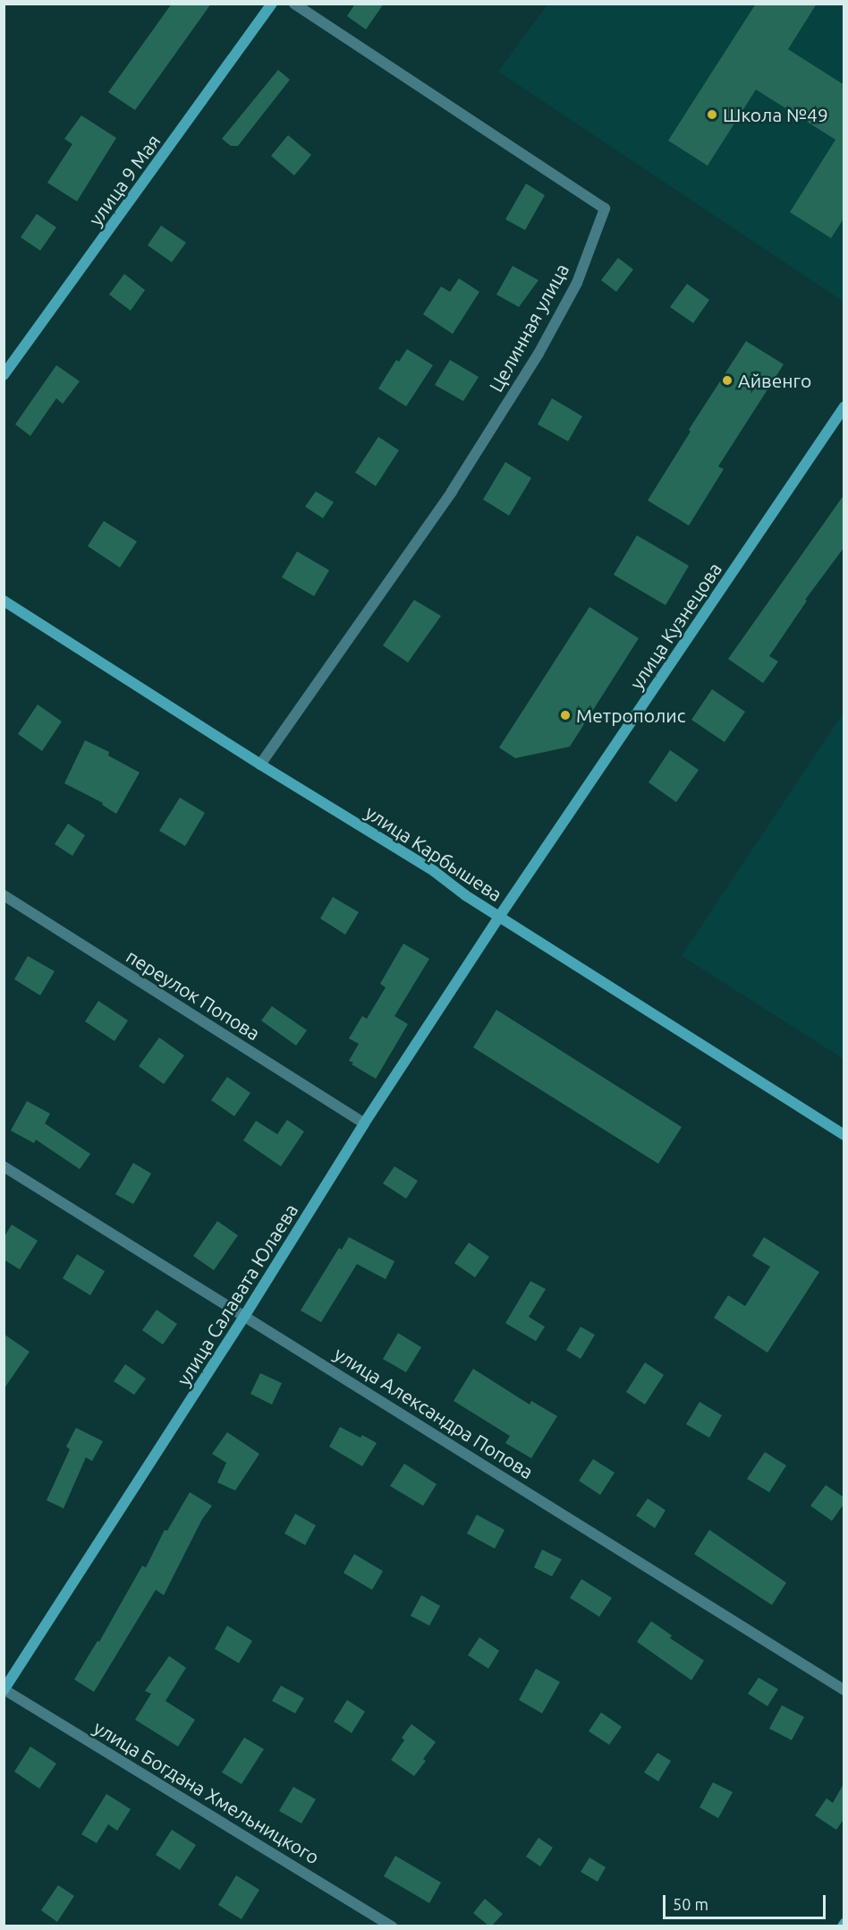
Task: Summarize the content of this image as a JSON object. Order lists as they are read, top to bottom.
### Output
{
  "streets": {
    "street": [
      "улица 9 Мая",
      "Целинная улица",
      "улица Кузнецова",
      "улица Карбышева",
      "переулок Попова",
      "улица Салавата Юлаева",
      "улица Александра Попова",
      "улица Богдана Хмельницкого"
    ]
  },
  "crossings": [
    ["Целинная улица", "улица Карбышева"],
    ["улица Кузнецова", "улица Карбышева"],
    ["улица Кузнецова", "улица Салавата Юлаева"],
    ["улица Карбышева", "улица Салавата Юлаева"],
    ["переулок Попова", "улица Салавата Юлаева"],
    ["улица Салавата Юлаева", "улица Александра Попова"],
    ["улица Салавата Юлаева", "улица Богдана Хмельницкого"]
  ],
  "places": ["Школа №49", "Айвенго", "Метрополис"],
  "scale_bar": "50 m"
}
